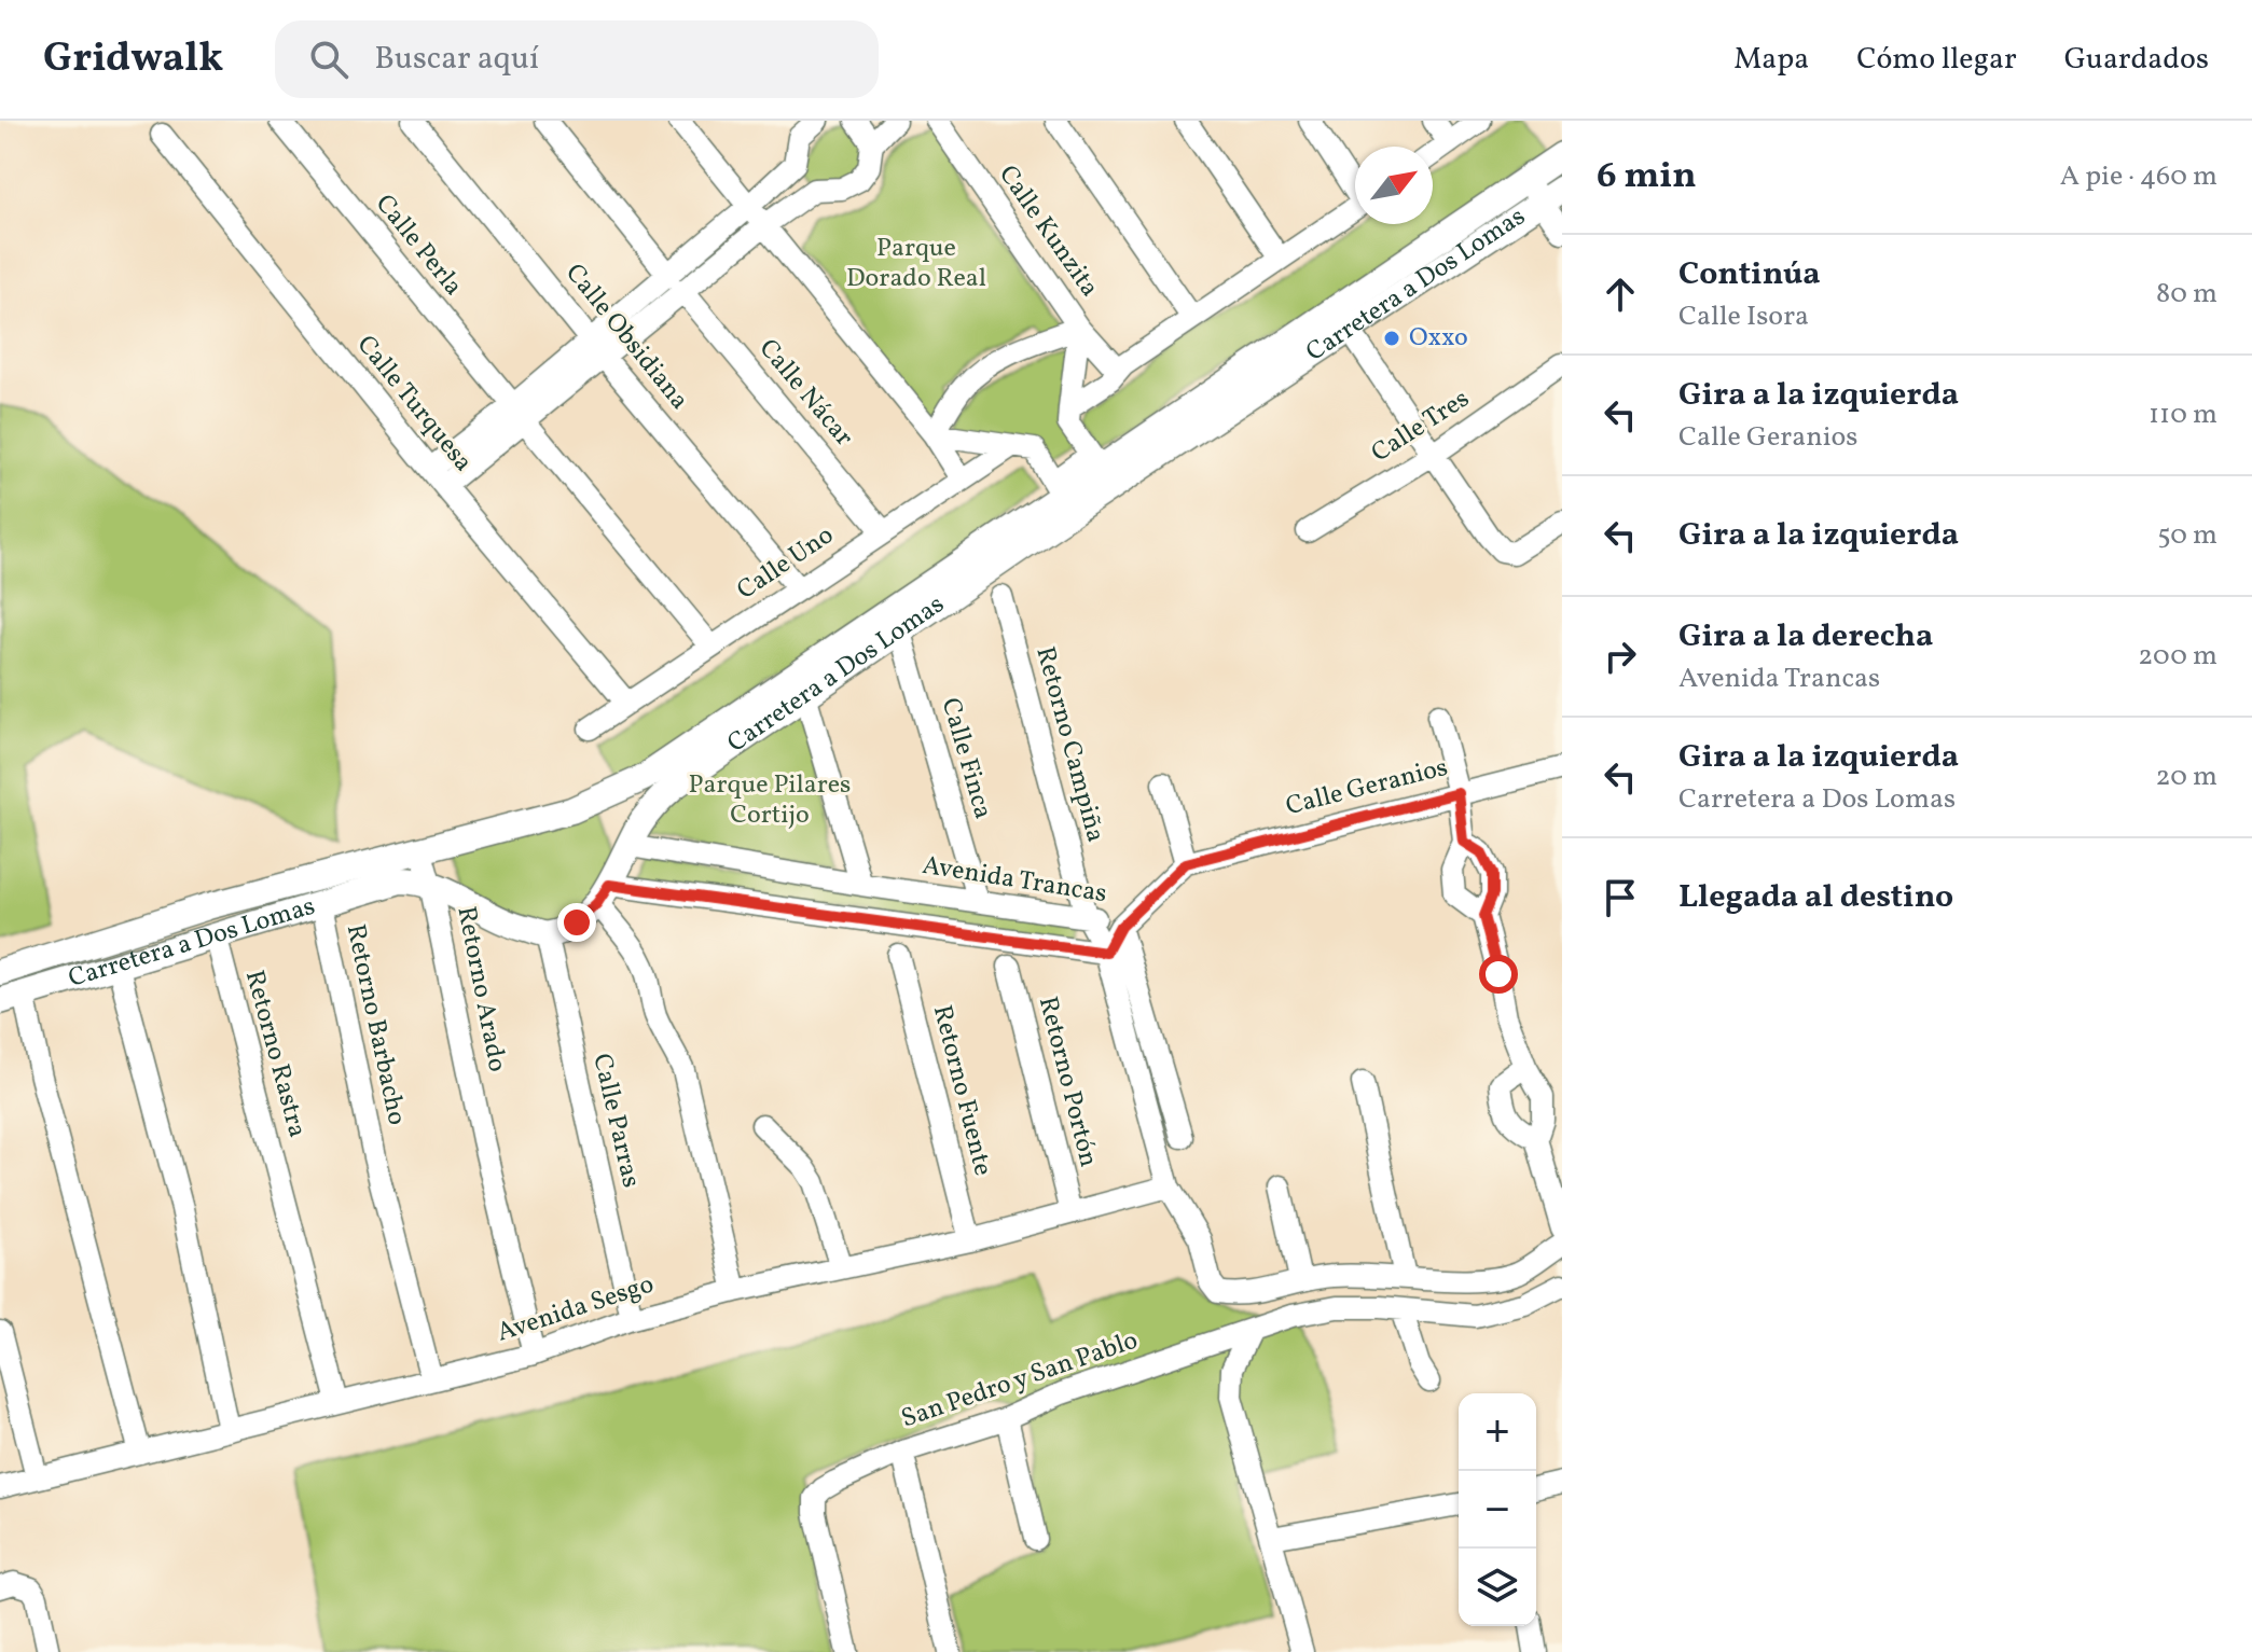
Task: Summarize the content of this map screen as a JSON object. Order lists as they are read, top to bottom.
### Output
{
  "streets": {
    "main road": ["Carretera a Dos Lomas"],
    "street": [
      "Calle Kunzita",
      "Calle Perla",
      "Calle Obsidiana",
      "Calle Nácar",
      "Calle Turquesa",
      "Calle Tres",
      "Calle Uno",
      "Retorno Campiña",
      "Calle Finca",
      "Calle Geranios",
      "Avenida Trancas",
      "Retorno Arado",
      "Retorno Barbacho",
      "Retorno Rastra",
      "Retorno Portón",
      "Retorno Fuente",
      "Calle Parras",
      "Avenida Sesgo",
      "San Pedro y San Pablo"
    ]
  },
  "crossings": [
    ["Calle Perla", "Calle Uno"],
    ["Carretera a Dos Lomas", "Calle Finca"],
    ["Carretera a Dos Lomas", "Avenida Trancas"],
    ["Carretera a Dos Lomas", "Retorno Arado"],
    ["Carretera a Dos Lomas", "Retorno Barbacho"],
    ["Carretera a Dos Lomas", "Retorno Rastra"],
    ["Carretera a Dos Lomas", "Calle Parras"],
    ["Calle Obsidiana", "Calle Uno"],
    ["Calle Nácar", "Calle Uno"],
    ["Calle Turquesa", "Calle Uno"],
    ["Retorno Campiña", "Avenida Trancas"],
    ["Retorno Campiña", "Avenida Sesgo"],
    ["Calle Finca", "Avenida Trancas"],
    ["Retorno Arado", "Avenida Sesgo"],
    ["Retorno Barbacho", "Avenida Sesgo"],
    ["Retorno Rastra", "Avenida Sesgo"],
    ["Retorno Portón", "Avenida Sesgo"],
    ["Retorno Fuente", "Avenida Sesgo"],
    ["Calle Parras", "Avenida Sesgo"]
  ],
  "parks": ["Parque Dorado Real", "Parque Pilares Cortijo"],
  "places": ["Oxxo"],
  "north": "top right",
  "page": {
    "header": "Gridwalk",
    "search": "Buscar aquí",
    "nav": ["Mapa", "Cómo llegar", "Guardados"],
    "heading": ["6 min", "A pie · 460 m"],
    "list": [
      ["Continúa", "Calle Isora", "80 m"],
      ["Gira a la izquierda", "Calle Geranios", "110 m"],
      ["Gira a la izquierda", "50 m"],
      ["Gira a la derecha", "Avenida Trancas", "200 m"],
      ["Gira a la izquierda", "Carretera a Dos Lomas", "20 m"],
      "Llegada al destino"
    ],
    "map_buttons": ["+", "−"]
  }
}
